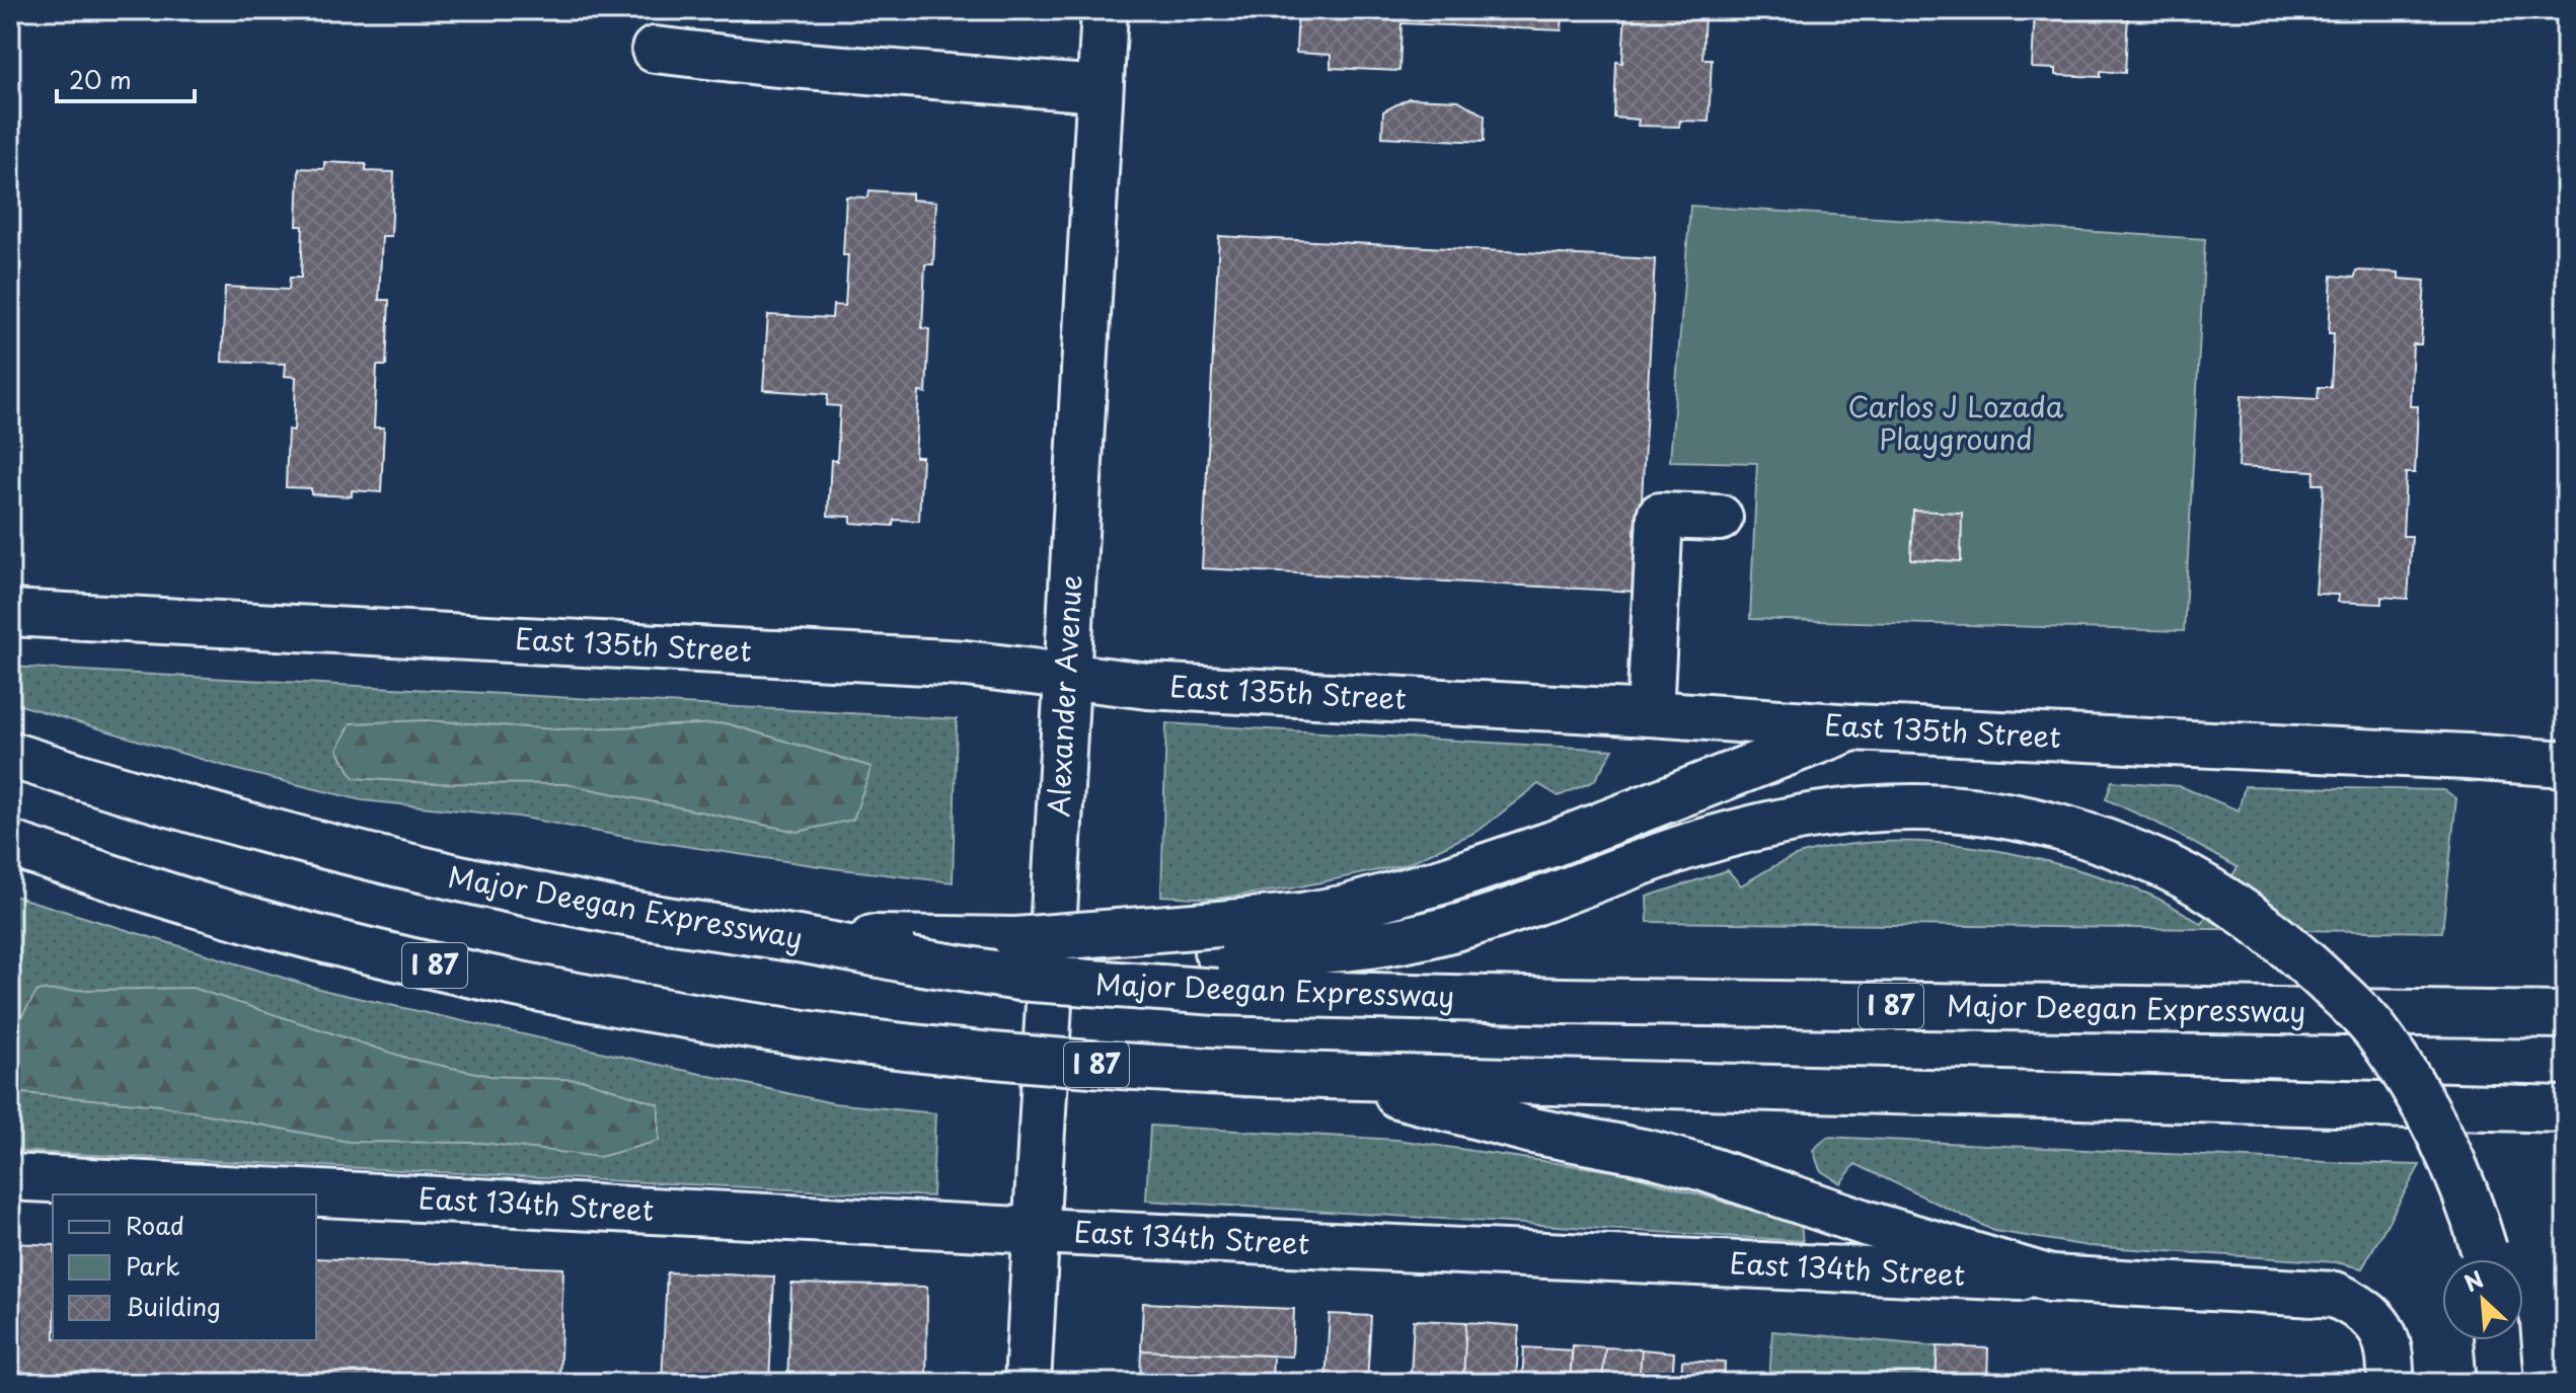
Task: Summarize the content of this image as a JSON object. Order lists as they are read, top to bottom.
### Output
{
  "streets": {
    "main road": [
      "East 135th Street",
      "Alexander Avenue",
      "Major Deegan Expressway",
      "I 87",
      "East 134th Street"
    ]
  },
  "crossings": [
    ["East 135th Street", "Alexander Avenue"],
    ["Alexander Avenue", "East 134th Street"]
  ],
  "parks": ["Carlos J Lozada Playground"],
  "legend": ["Road", "Park", "Building"],
  "scale_bar": "20 m",
  "north": "top left"
}
